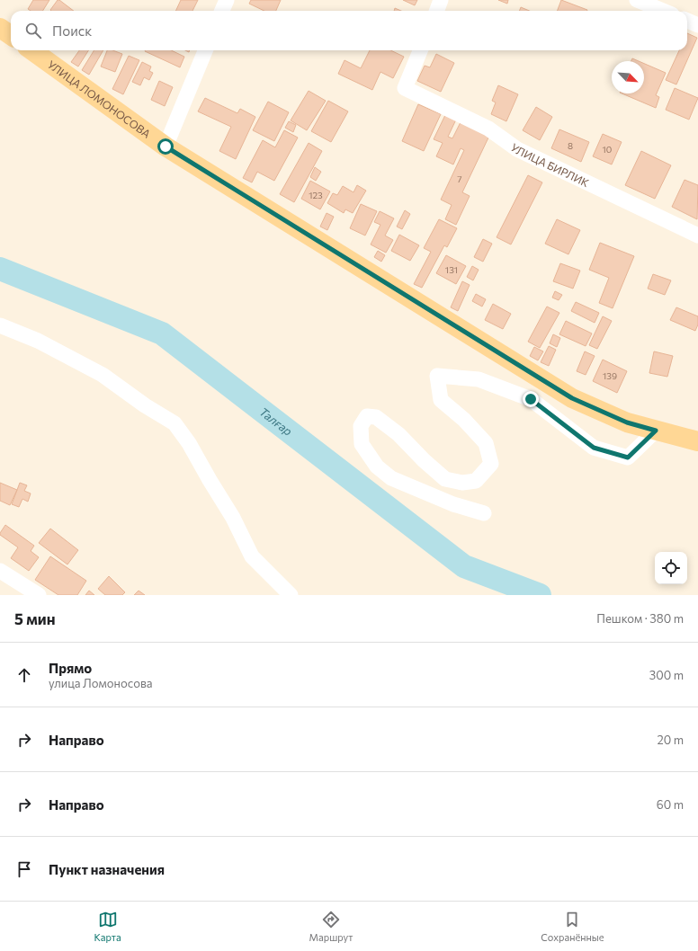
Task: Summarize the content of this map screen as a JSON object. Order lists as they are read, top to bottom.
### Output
{
  "streets": {
    "main road": ["УЛИЦА ЛОМОНОСОВА"],
    "street": ["УЛИЦА БИРЛИК"]
  },
  "water": ["Талғар"],
  "house_numbers": [
    "8",
    "10",
    "7",
    "123",
    "131",
    "139"
  ],
  "north": "bottom right",
  "page": {
    "search": "Поиск",
    "heading": ["5 мин", "Пешком · 380 m"],
    "list": [
      ["Прямо", "улица Ломоносова", "300 m"],
      ["Направо", "20 m"],
      ["Направо", "60 m"],
      "Пункт назначения"
    ],
    "nav": ["Карта", "Маршрут", "Сохранённые"]
  }
}
